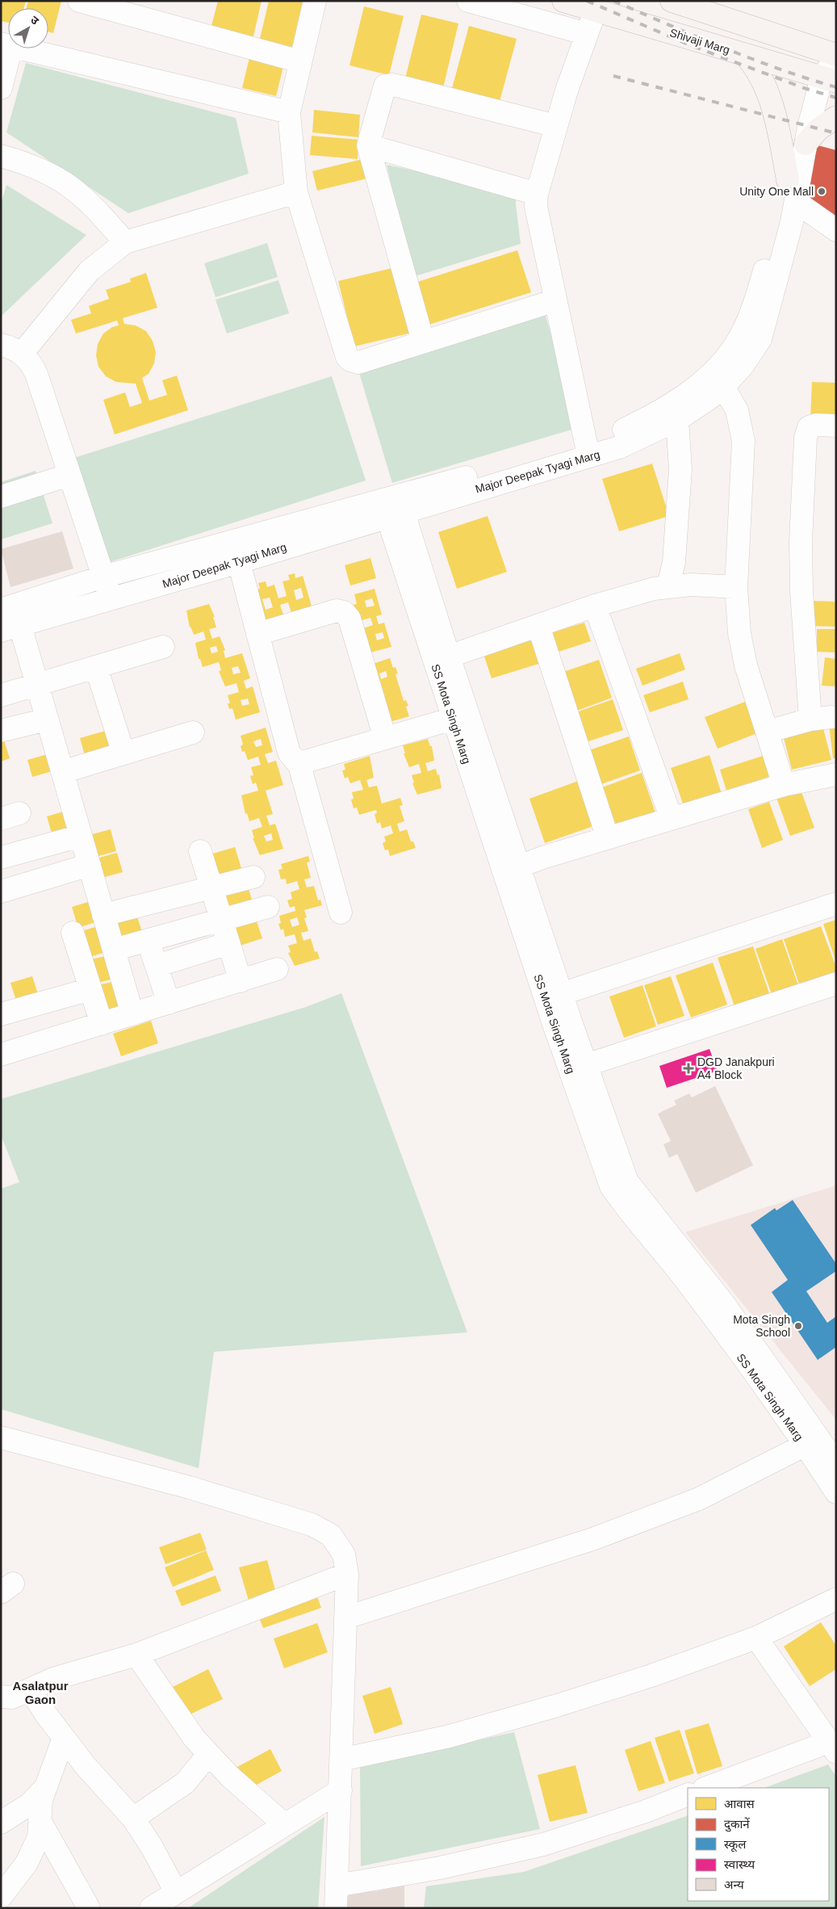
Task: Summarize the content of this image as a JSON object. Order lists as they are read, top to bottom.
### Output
{
  "streets": {
    "main road": ["Shivaji Marg"],
    "street": ["Major Deepak Tyagi Marg", "SS Mota Singh Marg"]
  },
  "crossings": [
    ["Shivaji Marg", "Major Deepak Tyagi Marg"],
    ["Major Deepak Tyagi Marg", "SS Mota Singh Marg"]
  ],
  "districts": ["Asalatpur Gaon"],
  "places": {
    "other": ["Unity One Mall", "Mota Singh School"],
    "health": ["DGD Janakpuri A4 Block"]
  },
  "legend": [
    "आवास",
    "दुकानें",
    "स्कूल",
    "स्वास्थ्य",
    "अन्य"
  ],
  "north": "top right"
}
